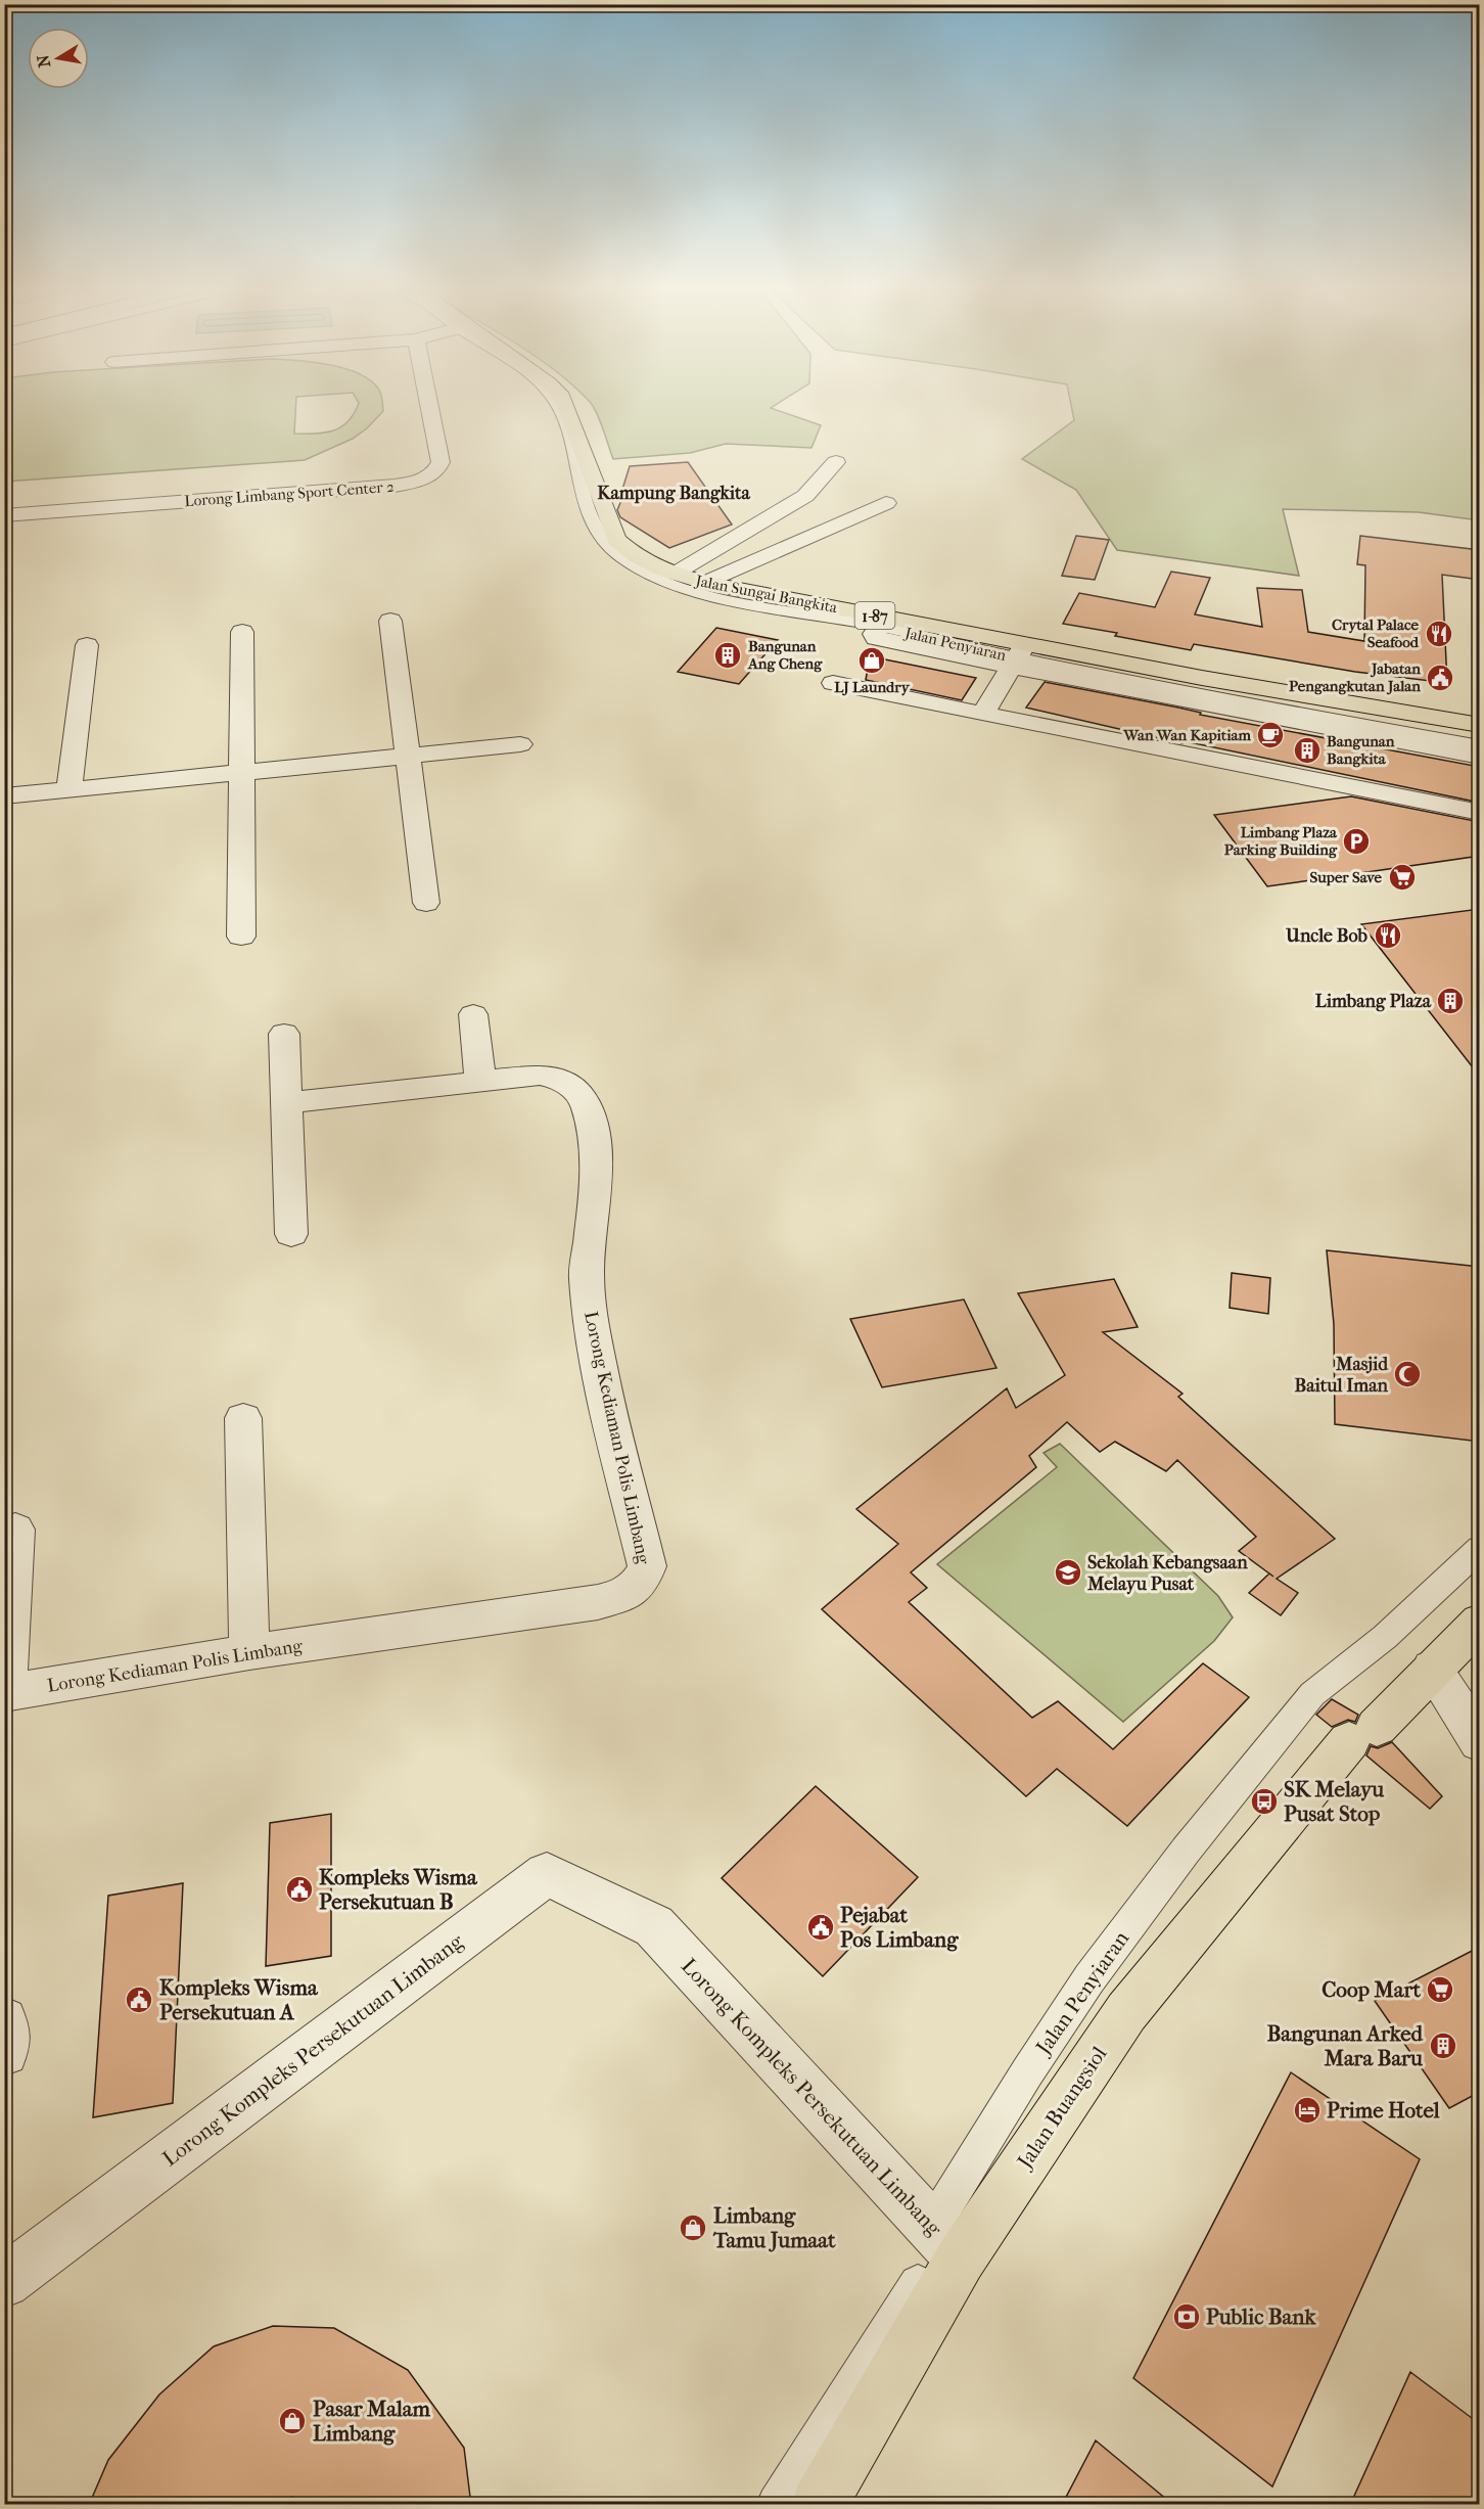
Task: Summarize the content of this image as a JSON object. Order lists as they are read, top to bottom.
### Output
{
  "streets": {
    "main road": ["Jalan Sungai Bangkita", "1-87", "Jalan Buangsiol"],
    "street": [
      "Lorong Limbang Sport Center 2",
      "Jalan Penyiaran",
      "Lorong Kediaman Polis Limbang",
      "Lorong Kompleks Persekutuan Limbang"
    ]
  },
  "crossings": [
    ["Jalan Sungai Bangkita", "Jalan Penyiaran"],
    ["Jalan Penyiaran", "Lorong Kompleks Persekutuan Limbang"],
    ["Jalan Penyiaran", "Jalan Buangsiol"],
    ["Lorong Kompleks Persekutuan Limbang", "Jalan Buangsiol"]
  ],
  "districts": ["Kampung Bangkita"],
  "places": {
    "restaurant": ["Crytal Palace Seafood", "Uncle Bob"],
    "building": [
      "Bangunan Ang Cheng",
      "Bangunan Bangkita",
      "Limbang Plaza",
      "Bangunan Arked Mara Baru"
    ],
    "shop": ["LJ Laundry", "Limbang Tamu Jumaat", "Pasar Malam Limbang"],
    "public building": [
      "Jabatan Pengangkutan Jalan",
      "Kompleks Wisma Persekutuan B",
      "Pejabat Pos Limbang",
      "Kompleks Wisma Persekutuan A"
    ],
    "cafe": ["Wan Wan Kapitiam"],
    "parking": ["Limbang Plaza Parking Building"],
    "supermarket": ["Super Save", "Coop Mart"],
    "mosque": ["Masjid Baitul Iman"],
    "school or university": ["Sekolah Kebangsaan Melayu Pusat"],
    "bus stop": ["SK Melayu Pusat Stop"],
    "hotel": ["Prime Hotel"],
    "bank": ["Public Bank"]
  },
  "north": "left"
}
